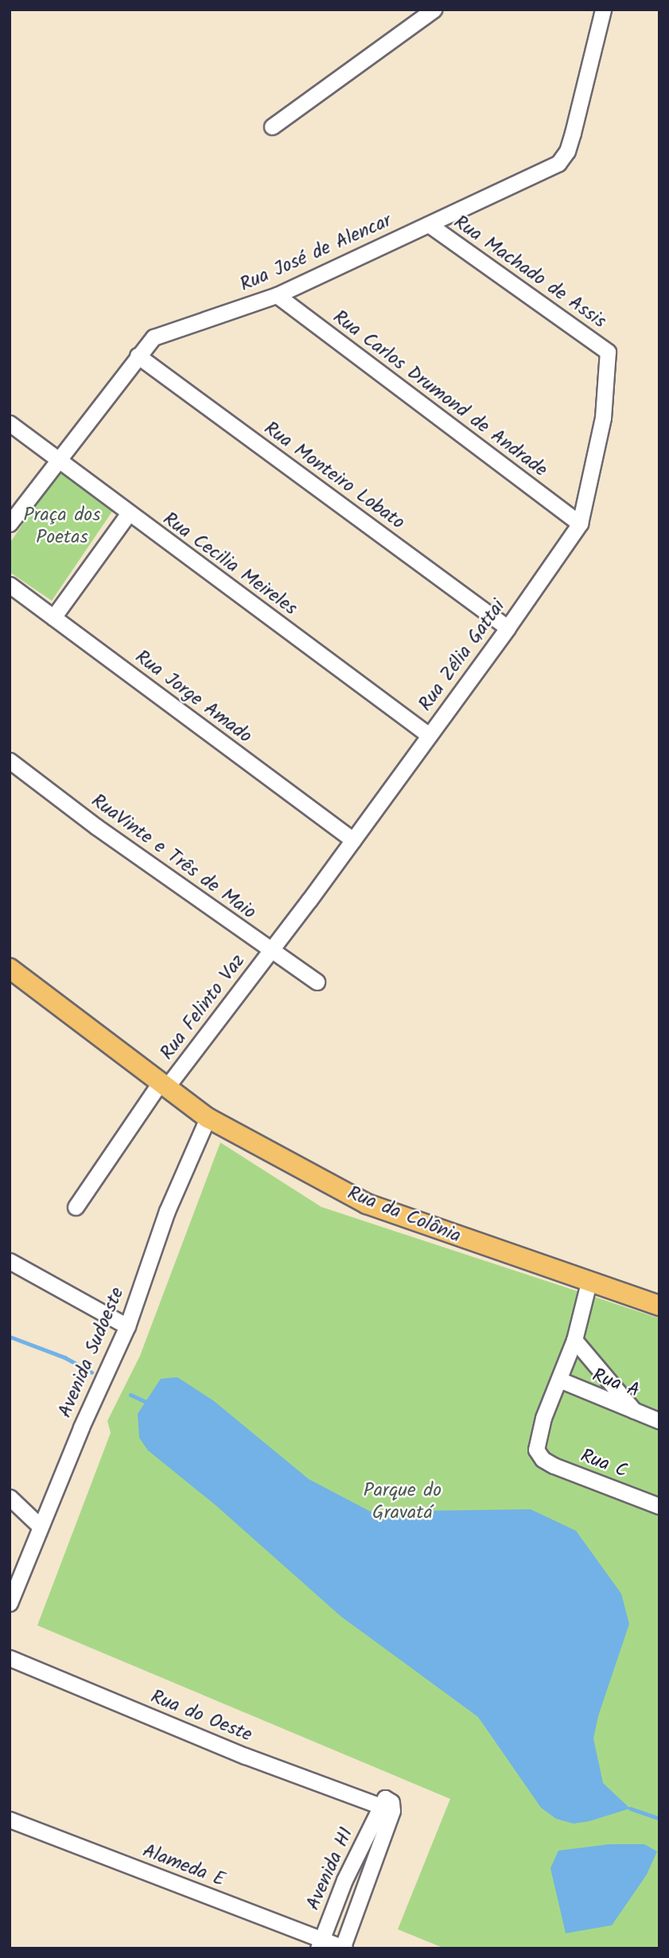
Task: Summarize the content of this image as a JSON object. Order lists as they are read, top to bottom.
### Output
{
  "streets": {
    "main road": ["Rua da Colônia"],
    "street": [
      "Rua José de Alencar",
      "Rua Machado de Assis",
      "Rua Carlos Drumond de Andrade",
      "Rua Monteiro Lobato",
      "Rua Cecilia Meireles",
      "Rua Zélia Gattai",
      "Rua Jorge Amado",
      "RuaVinte e Três de Maio",
      "Rua Felinto Vaz",
      "Avenida Sudoeste",
      "Rua A",
      "Rua C",
      "Rua do Oeste",
      "Alameda E",
      "Avenida H1"
    ]
  },
  "crossings": [
    ["Rua José de Alencar", "Rua Machado de Assis"],
    ["Rua José de Alencar", "Rua Carlos Drumond de Andrade"],
    ["Rua José de Alencar", "Rua Monteiro Lobato"],
    ["Rua José de Alencar", "Rua Cecilia Meireles"],
    ["Rua Machado de Assis", "Rua Zélia Gattai"],
    ["Rua Carlos Drumond de Andrade", "Rua Zélia Gattai"],
    ["Rua Monteiro Lobato", "Rua Zélia Gattai"],
    ["Rua Cecilia Meireles", "Rua Zélia Gattai"],
    ["Rua Zélia Gattai", "Rua Jorge Amado"],
    ["Rua Zélia Gattai", "RuaVinte e Três de Maio"],
    ["Rua Zélia Gattai", "Rua Felinto Vaz"],
    ["RuaVinte e Três de Maio", "Rua Felinto Vaz"],
    ["Rua Felinto Vaz", "Rua da Colônia"],
    ["Rua da Colônia", "Avenida Sudoeste"],
    ["Rua A", "Rua C"],
    ["Rua do Oeste", "Avenida H1"],
    ["Alameda E", "Avenida H1"]
  ],
  "parks": ["Praça dos Poetas", "Parque do Gravatá"]
}
